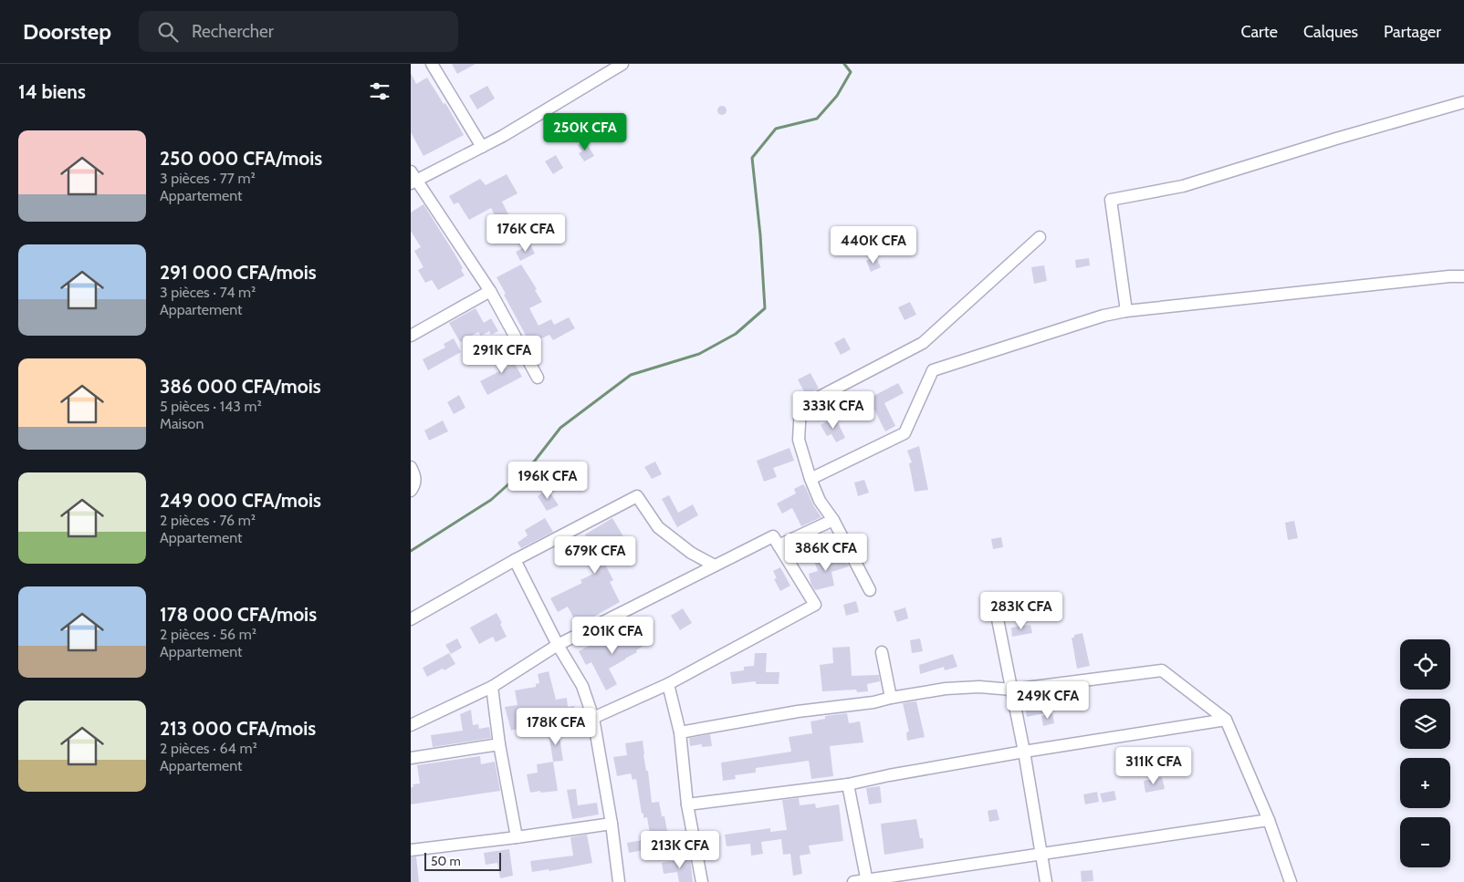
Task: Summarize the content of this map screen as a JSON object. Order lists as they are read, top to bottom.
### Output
{
  "scale_bar": "50 m",
  "page": {
    "header": "Doorstep",
    "search": "Rechercher",
    "nav": ["Carte", "Calques", "Partager"],
    "heading": "14 biens",
    "price": [
      "250K CFA",
      "176K CFA",
      "440K CFA",
      "291K CFA",
      "333K CFA",
      "196K CFA",
      "386K CFA",
      "679K CFA",
      "283K CFA",
      "201K CFA",
      "249K CFA",
      "178K CFA",
      "311K CFA",
      "213K CFA"
    ],
    "list": [
      {
        "name": "250 000 CFA/mois",
        "note": "3 pièces · 77 m² · Appartement"
      },
      {
        "name": "291 000 CFA/mois",
        "note": "3 pièces · 74 m² · Appartement"
      },
      {
        "name": "386 000 CFA/mois",
        "note": "5 pièces · 143 m² · Maison"
      },
      {
        "name": "249 000 CFA/mois",
        "note": "2 pièces · 76 m² · Appartement"
      },
      {
        "name": "178 000 CFA/mois",
        "note": "2 pièces · 56 m² · Appartement"
      },
      {
        "name": "213 000 CFA/mois",
        "note": "2 pièces · 64 m² · Appartement"
      }
    ],
    "map_buttons": ["+", "−"],
    "scale": "50 m"
  }
}
